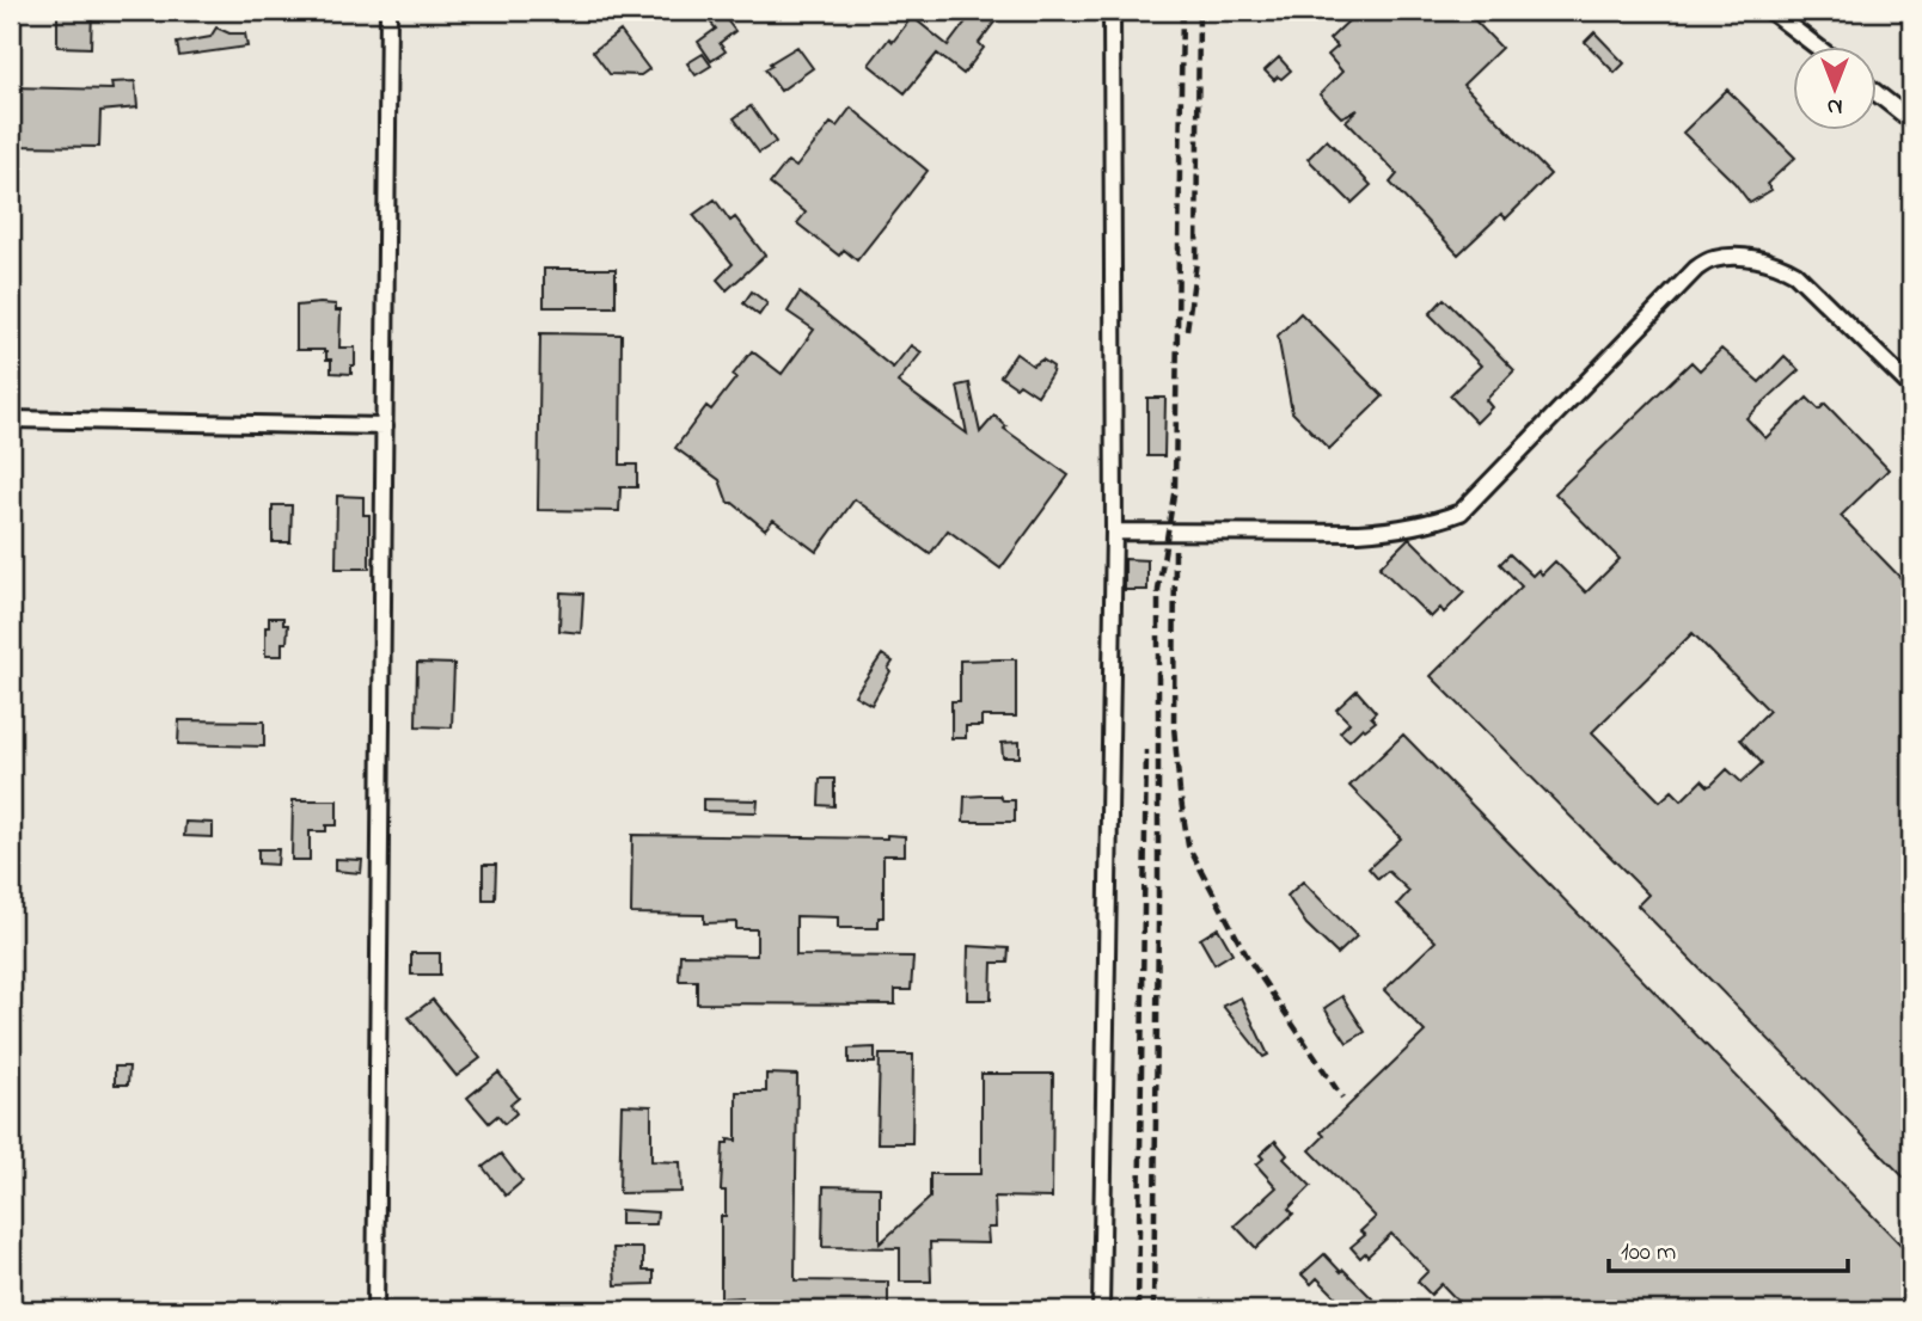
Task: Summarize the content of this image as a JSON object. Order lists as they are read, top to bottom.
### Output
{
  "scale_bar": "100 m",
  "north": "bottom"
}
